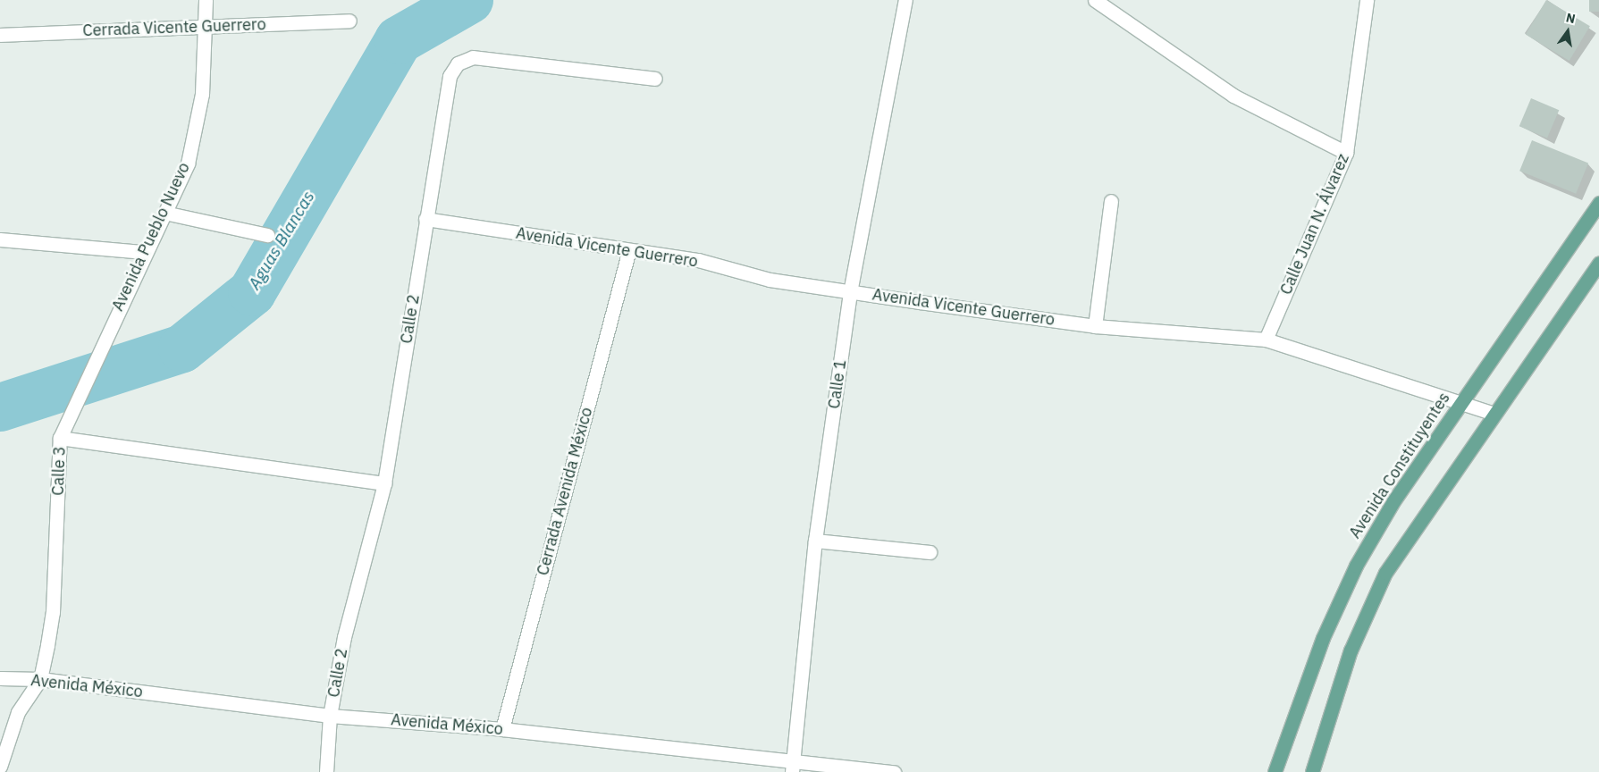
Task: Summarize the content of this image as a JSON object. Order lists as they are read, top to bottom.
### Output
{
  "streets": {
    "main road": ["Avenida Constituyentes"],
    "street": [
      "Cerrada Vicente Guerrero",
      "Calle Juan N. Álvarez",
      "Avenida Pueblo Nuevo",
      "Avenida Vicente Guerrero",
      "Calle 2",
      "Calle 1",
      "Calle 3",
      "Cerrada Avenida México",
      "Avenida México"
    ]
  },
  "crossings": [
    ["Cerrada Vicente Guerrero", "Avenida Pueblo Nuevo"],
    ["Calle Juan N. Álvarez", "Avenida Vicente Guerrero"],
    ["Avenida Pueblo Nuevo", "Calle 3"],
    ["Avenida Vicente Guerrero", "Calle 2"],
    ["Avenida Vicente Guerrero", "Calle 1"],
    ["Avenida Vicente Guerrero", "Avenida Constituyentes"],
    ["Avenida Vicente Guerrero", "Cerrada Avenida México"],
    ["Calle 2", "Calle 3"],
    ["Calle 2", "Avenida México"],
    ["Calle 1", "Avenida México"],
    ["Calle 3", "Avenida México"],
    ["Cerrada Avenida México", "Avenida México"]
  ],
  "water": ["Aguas Blancas"],
  "north": "top"
}
